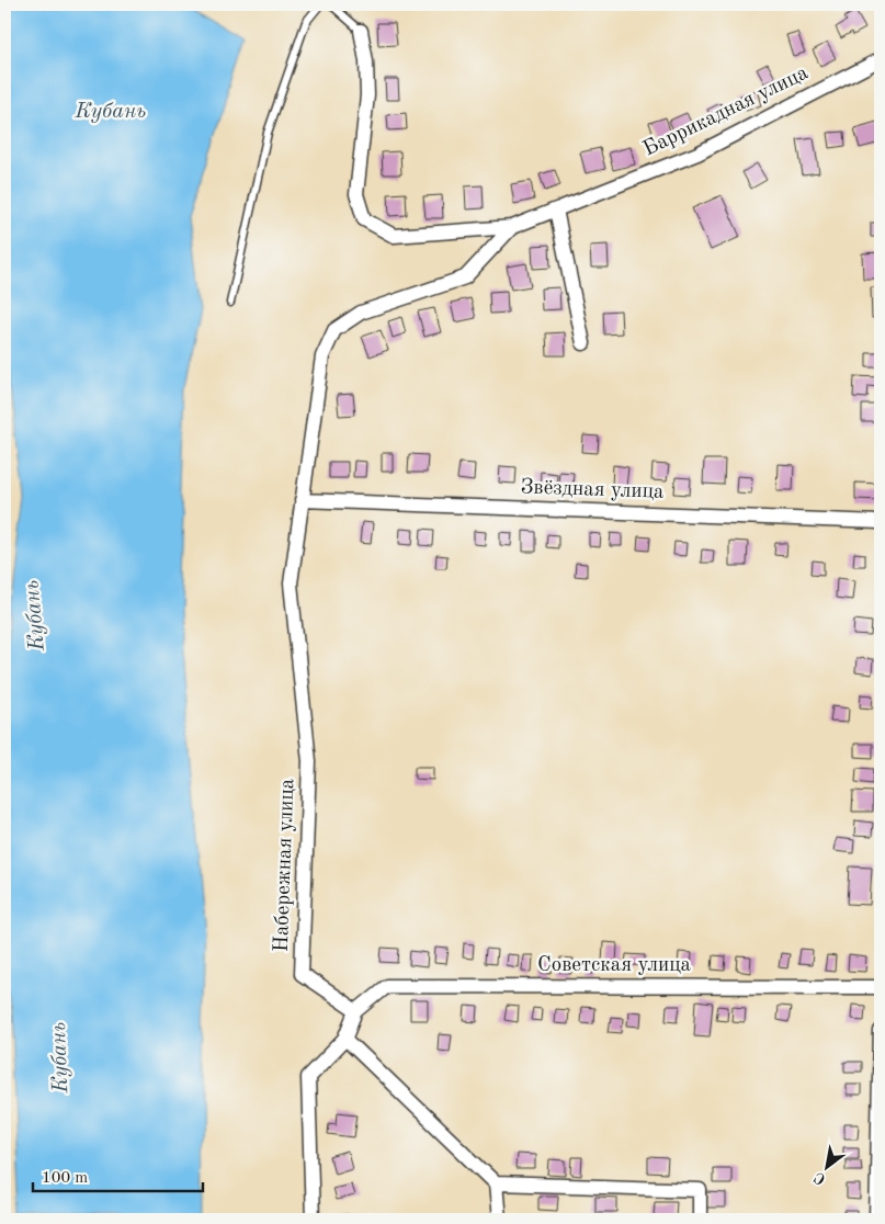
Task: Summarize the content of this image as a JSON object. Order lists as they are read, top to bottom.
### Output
{
  "streets": {
    "street": [
      "Баррикадная улица",
      "Звёздная улица",
      "Набережная улица",
      "Советская улица"
    ]
  },
  "crossings": [
    ["Баррикадная улица", "Звёздная улица"],
    ["Баррикадная улица", "Набережная улица"],
    ["Звёздная улица", "Набережная улица"],
    ["Набережная улица", "Советская улица"]
  ],
  "water": ["Кубань"],
  "scale_bar": "100 m",
  "north": "bottom left"
}
